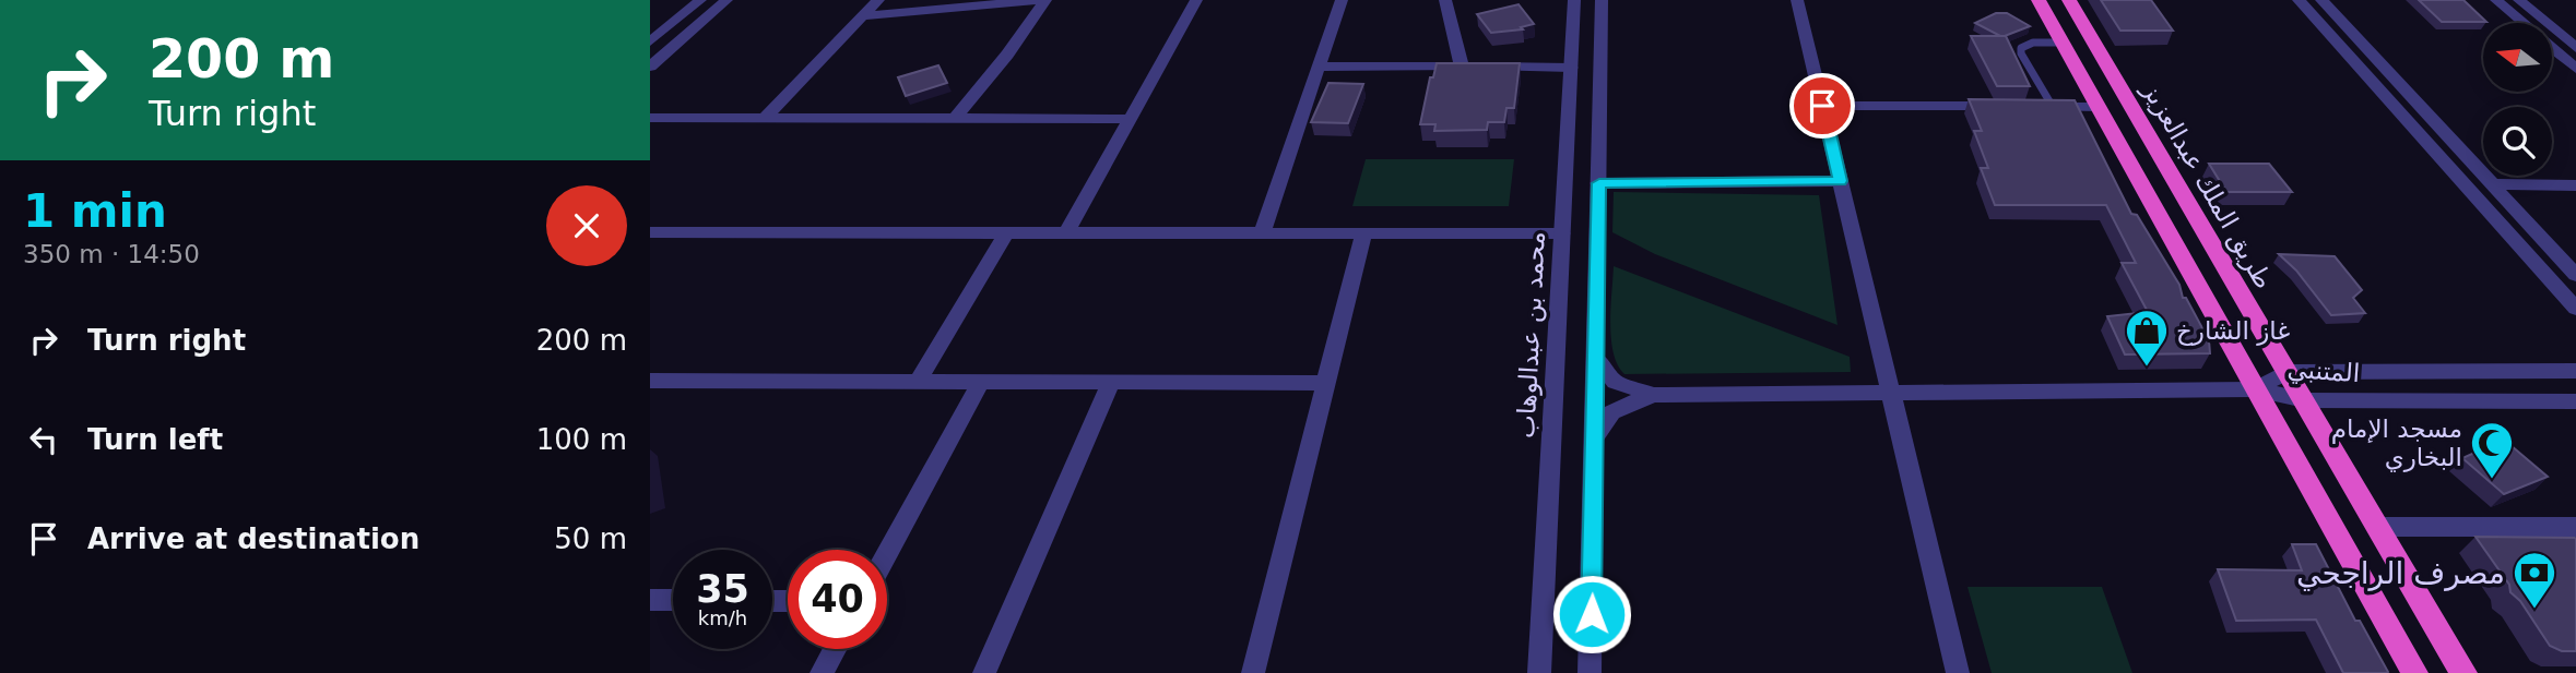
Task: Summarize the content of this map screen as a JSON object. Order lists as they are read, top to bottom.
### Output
{
  "streets": {
    "highway": ["طريق الملك عبدالعزيز"],
    "street": ["محمد بن عبدالوهاب", "المتنبي"]
  },
  "crossings": [
    ["طريق الملك عبدالعزيز", "المتنبي"]
  ],
  "places": {
    "shop": ["غاز الشارخ"],
    "mosque": ["مسجد الإمام البخاري"],
    "bank": ["مصرف الراجحي"]
  },
  "north": "left",
  "page": {
    "turn": ["200 m", "Turn right"],
    "heading": ["1 min", "350 m · 14:50"],
    "list": [
      {
        "name": "Turn right",
        "value": "200 m"
      },
      {
        "name": "Turn left",
        "value": "100 m"
      },
      {
        "name": "Arrive at destination",
        "value": "50 m"
      }
    ],
    "speed": "35 km/h",
    "limit": "40"
  }
}
